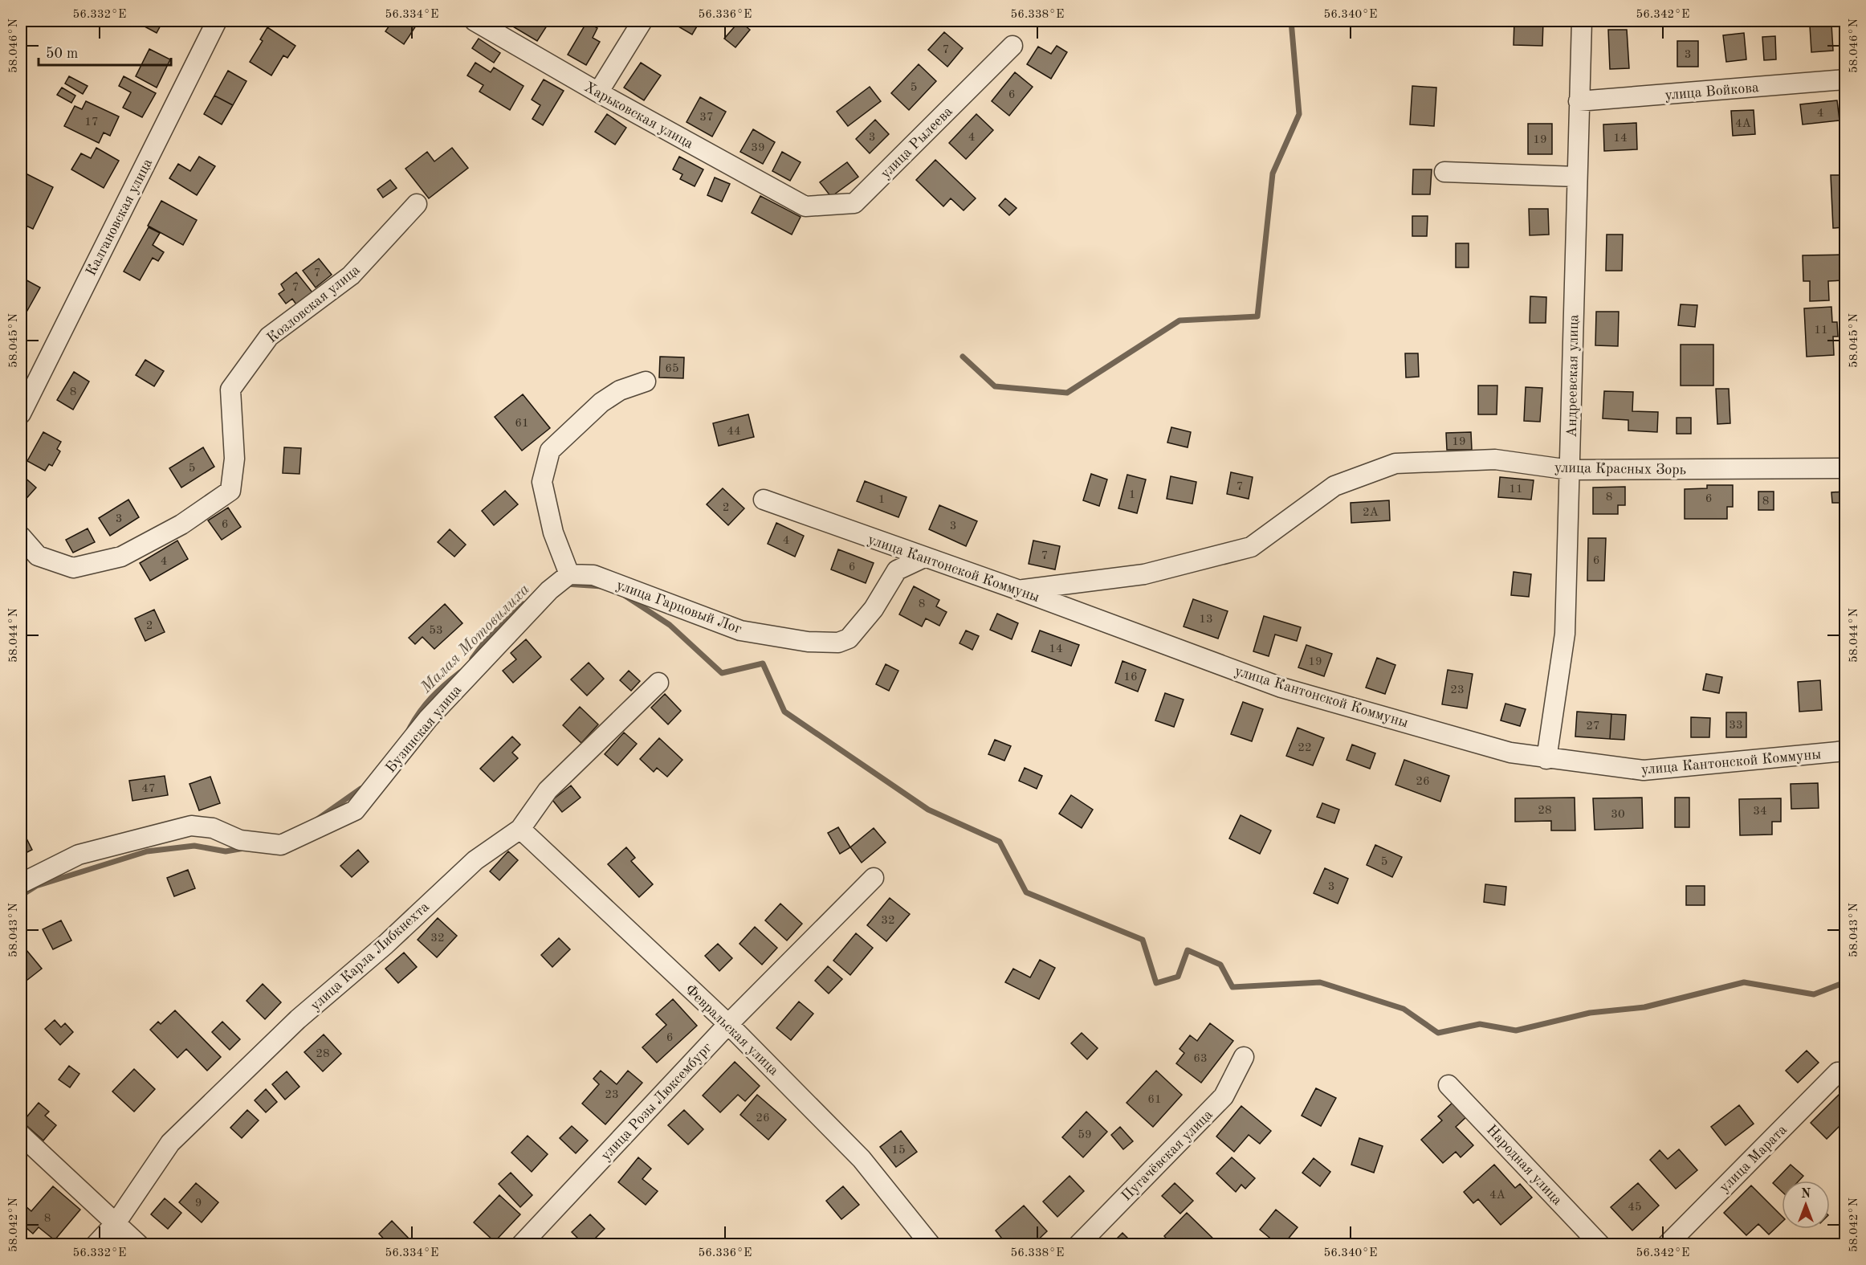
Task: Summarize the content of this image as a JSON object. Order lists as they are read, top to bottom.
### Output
{
  "streets": {
    "street": [
      "улица Войкова",
      "Харьковская улица",
      "улица Рылеева",
      "Калгановская улица",
      "Козловская улица",
      "Андреевская улица",
      "улица Красных Зорь",
      "улица Кантонской Коммуны",
      "улица Гарцовый Лог",
      "Бузинская улица",
      "улица Карла Либкнехта",
      "Февральская улица",
      "улица Розы Люксембург",
      "Пугачёвская улица",
      "улица Марата",
      "Народная улица"
    ]
  },
  "crossings": [
    ["улица Войкова", "Андреевская улица"],
    ["Харьковская улица", "улица Рылеева"],
    ["Андреевская улица", "улица Красных Зорь"],
    ["Андреевская улица", "улица Кантонской Коммуны"],
    ["улица Красных Зорь", "улица Кантонской Коммуны"],
    ["улица Кантонской Коммуны", "улица Гарцовый Лог"],
    ["улица Гарцовый Лог", "Бузинская улица"],
    ["улица Карла Либкнехта", "Февральская улица"],
    ["Февральская улица", "улица Розы Люксембург"]
  ],
  "water": ["Малая Мотовилиха"],
  "house_numbers": [
    "7",
    "3",
    "5",
    "6",
    "4",
    "37",
    "17",
    "4А",
    "3",
    "4",
    "14",
    "19",
    "39",
    "7",
    "7",
    "11",
    "65",
    "8",
    "61",
    "44",
    "19",
    "5",
    "7",
    "11",
    "1",
    "8",
    "6",
    "1",
    "8",
    "2",
    "2А",
    "3",
    "6",
    "3",
    "4",
    "7",
    "6",
    "4",
    "6",
    "8",
    "13",
    "2",
    "53",
    "14",
    "19",
    "16",
    "23",
    "33",
    "27",
    "22",
    "26",
    "47",
    "28",
    "34",
    "30",
    "5",
    "3",
    "32",
    "32",
    "6",
    "28",
    "63",
    "23",
    "61",
    "26",
    "59",
    "15",
    "4А",
    "9",
    "45",
    "8"
  ],
  "scale_bar": "50 m",
  "north": "top",
  "coordinates": [
    "56.332°E",
    "56.334°E",
    "56.336°E",
    "56.338°E",
    "56.340°E",
    "56.342°E",
    "58.046°N",
    "58.045°N",
    "58.044°N",
    "58.043°N",
    "58.042°N"
  ]
}
